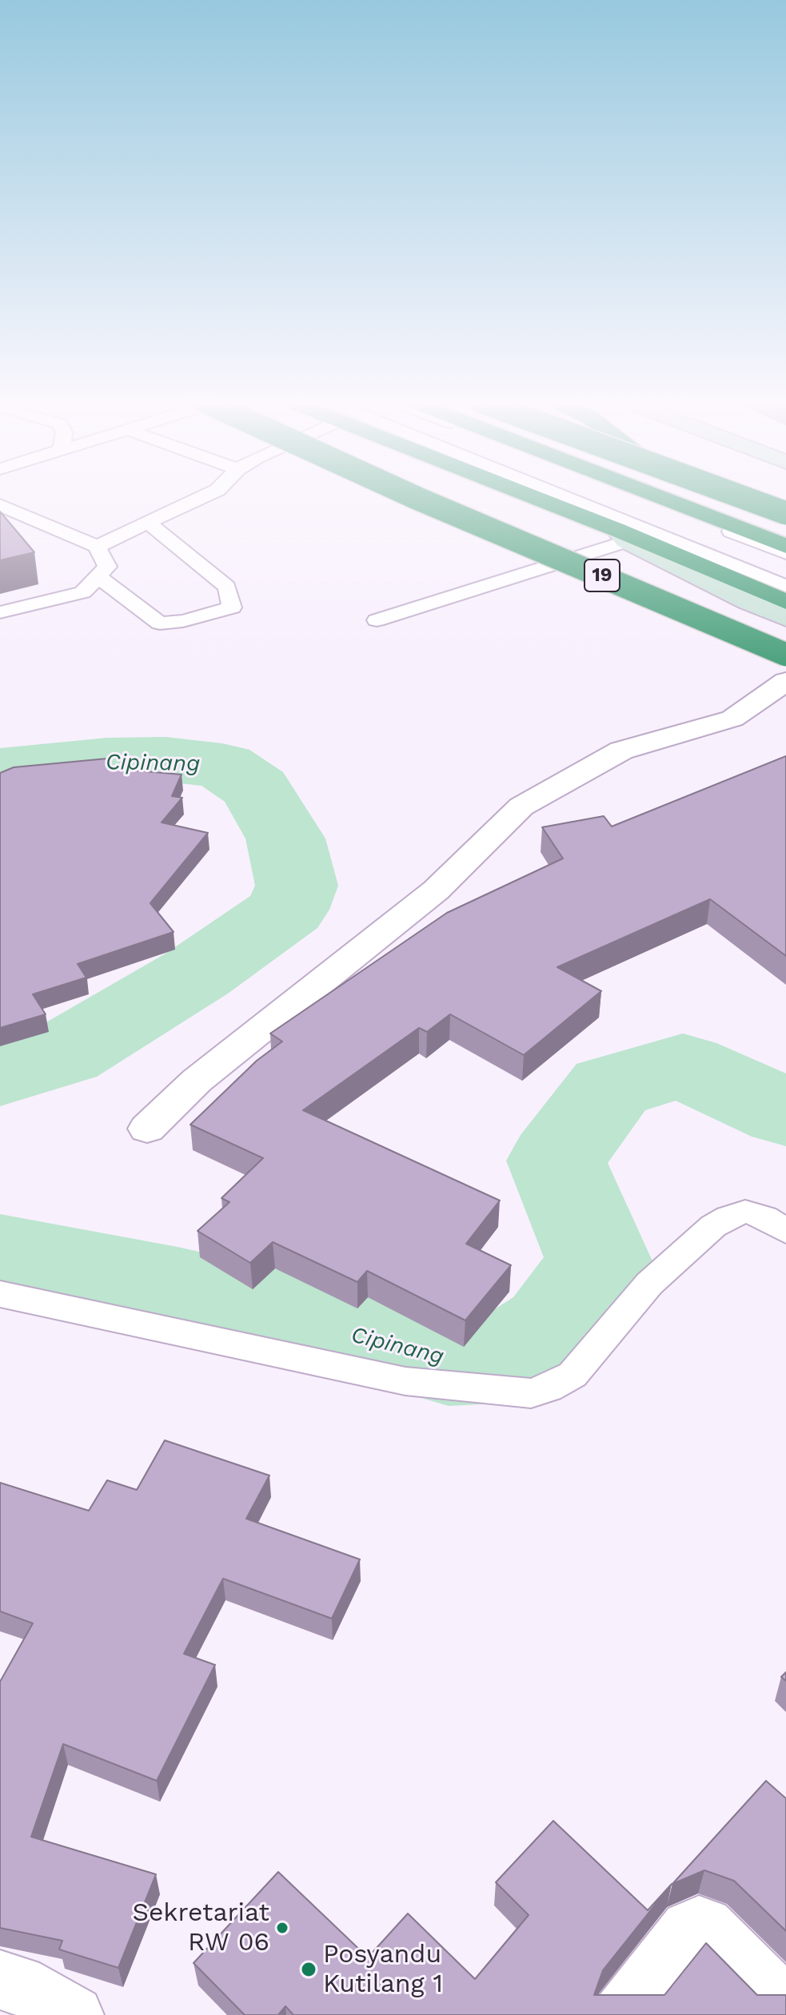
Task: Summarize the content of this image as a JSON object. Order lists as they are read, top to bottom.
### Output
{
  "streets": {
    "highway": ["19"]
  },
  "water": ["Cipinang"],
  "places": ["Sekretariat RW 06", "Posyandu Kutilang 1"]
}
